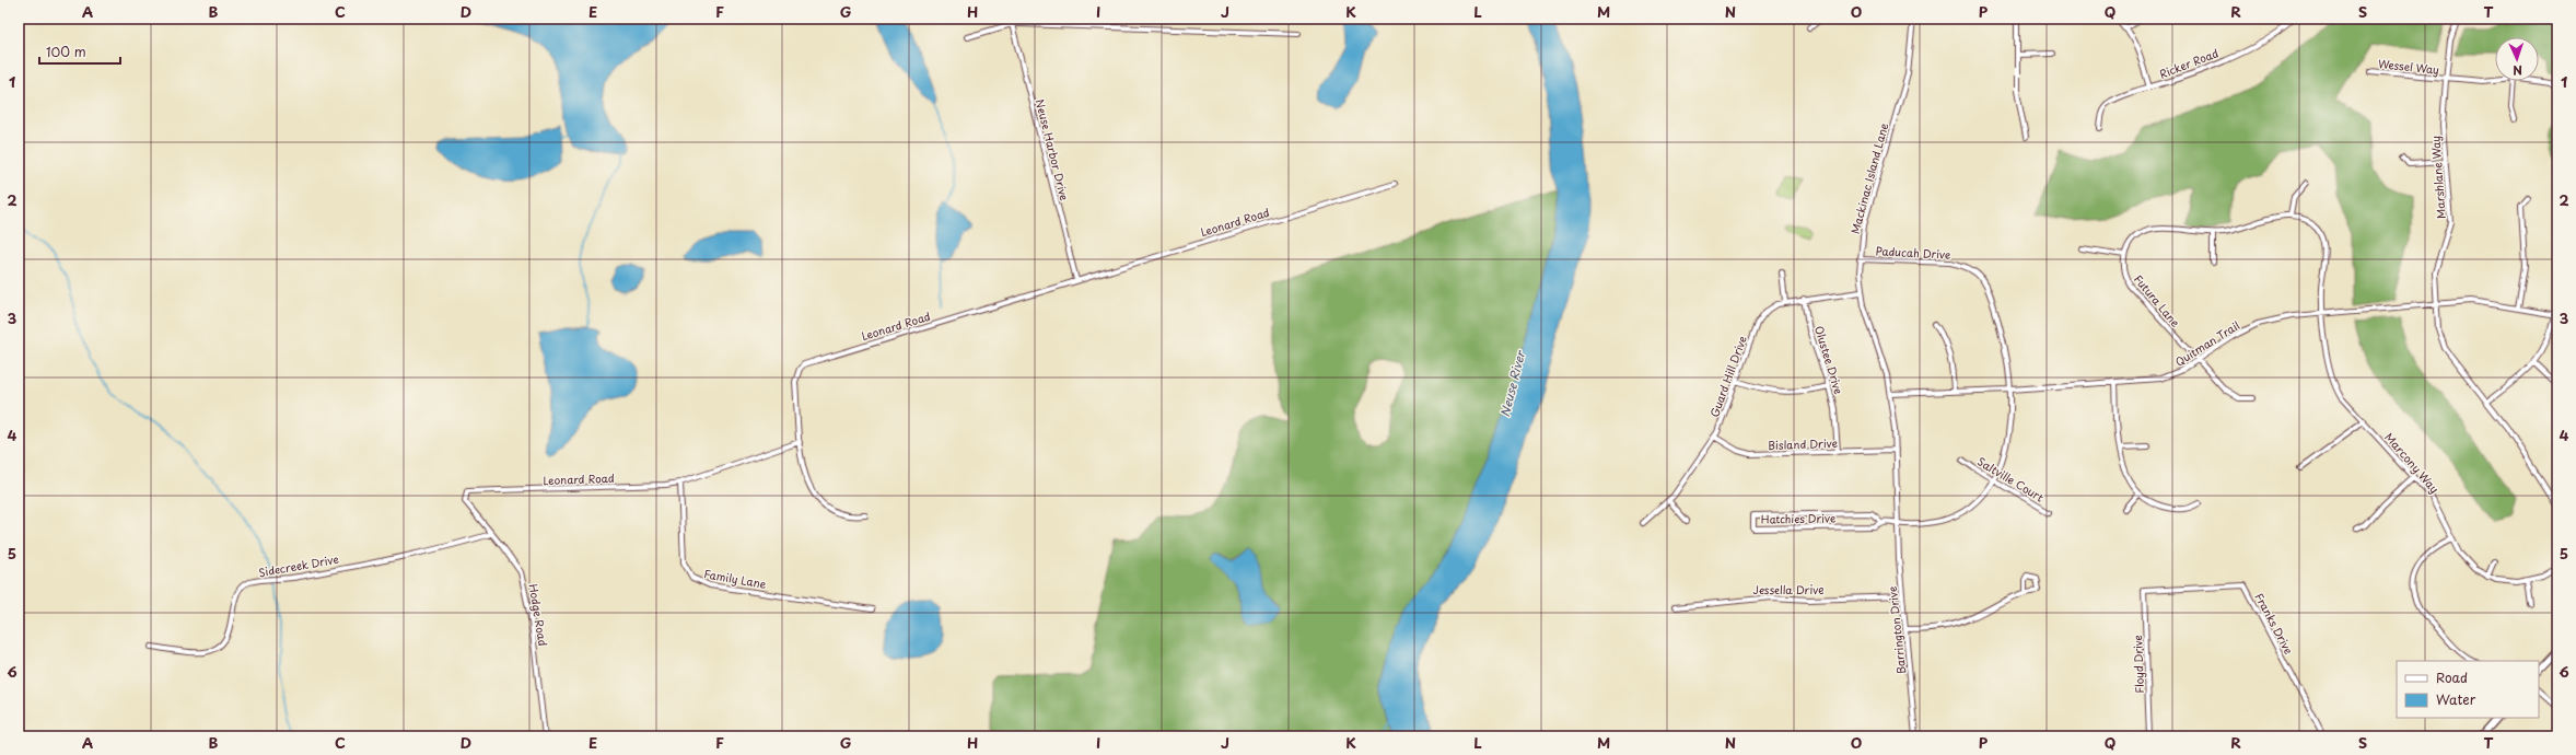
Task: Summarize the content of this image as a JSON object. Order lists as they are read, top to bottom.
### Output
{
  "streets": {
    "street": [
      "Ricker Road",
      "Wessel Way",
      "Neuse Harbor Drive",
      "Marshlane Way",
      "Mackinac Island Lane",
      "Leonard Road",
      "Paducah Drive",
      "Futura Lane",
      "Quitman Trail",
      "Olustee Drive",
      "Guard Hill Drive",
      "Bisland Drive",
      "Marcony Way",
      "Saltville Court",
      "Hatchies Drive",
      "Sidecreek Drive",
      "Family Lane",
      "Jessella Drive",
      "Hodge Road",
      "Franks Drive",
      "Barrington Drive",
      "Floyd Drive"
    ]
  },
  "crossings": [
    ["Wessel Way", "Marshlane Way"],
    ["Neuse Harbor Drive", "Leonard Road"],
    ["Marshlane Way", "Quitman Trail"],
    ["Mackinac Island Lane", "Paducah Drive"],
    ["Mackinac Island Lane", "Quitman Trail"],
    ["Mackinac Island Lane", "Guard Hill Drive"],
    ["Mackinac Island Lane", "Bisland Drive"],
    ["Mackinac Island Lane", "Hatchies Drive"],
    ["Mackinac Island Lane", "Barrington Drive"],
    ["Leonard Road", "Family Lane"],
    ["Leonard Road", "Hodge Road"],
    ["Paducah Drive", "Quitman Trail"],
    ["Paducah Drive", "Saltville Court"],
    ["Paducah Drive", "Hatchies Drive"],
    ["Paducah Drive", "Barrington Drive"],
    ["Futura Lane", "Quitman Trail"],
    ["Quitman Trail", "Marcony Way"],
    ["Olustee Drive", "Guard Hill Drive"],
    ["Olustee Drive", "Bisland Drive"],
    ["Guard Hill Drive", "Bisland Drive"],
    ["Hatchies Drive", "Barrington Drive"],
    ["Sidecreek Drive", "Hodge Road"],
    ["Jessella Drive", "Barrington Drive"],
    ["Franks Drive", "Floyd Drive"]
  ],
  "water": ["Neuse River"],
  "legend": ["Road", "Water"],
  "scale_bar": "100 m",
  "north": "bottom",
  "grid": {
    "columns": [
      "A",
      "B",
      "C",
      "D",
      "E",
      "F",
      "G",
      "H",
      "I",
      "J",
      "K",
      "L",
      "M",
      "N",
      "O",
      "P",
      "Q",
      "R",
      "S",
      "T"
    ],
    "rows": [
      "1",
      "2",
      "3",
      "4",
      "5",
      "6"
    ]
  }
}
